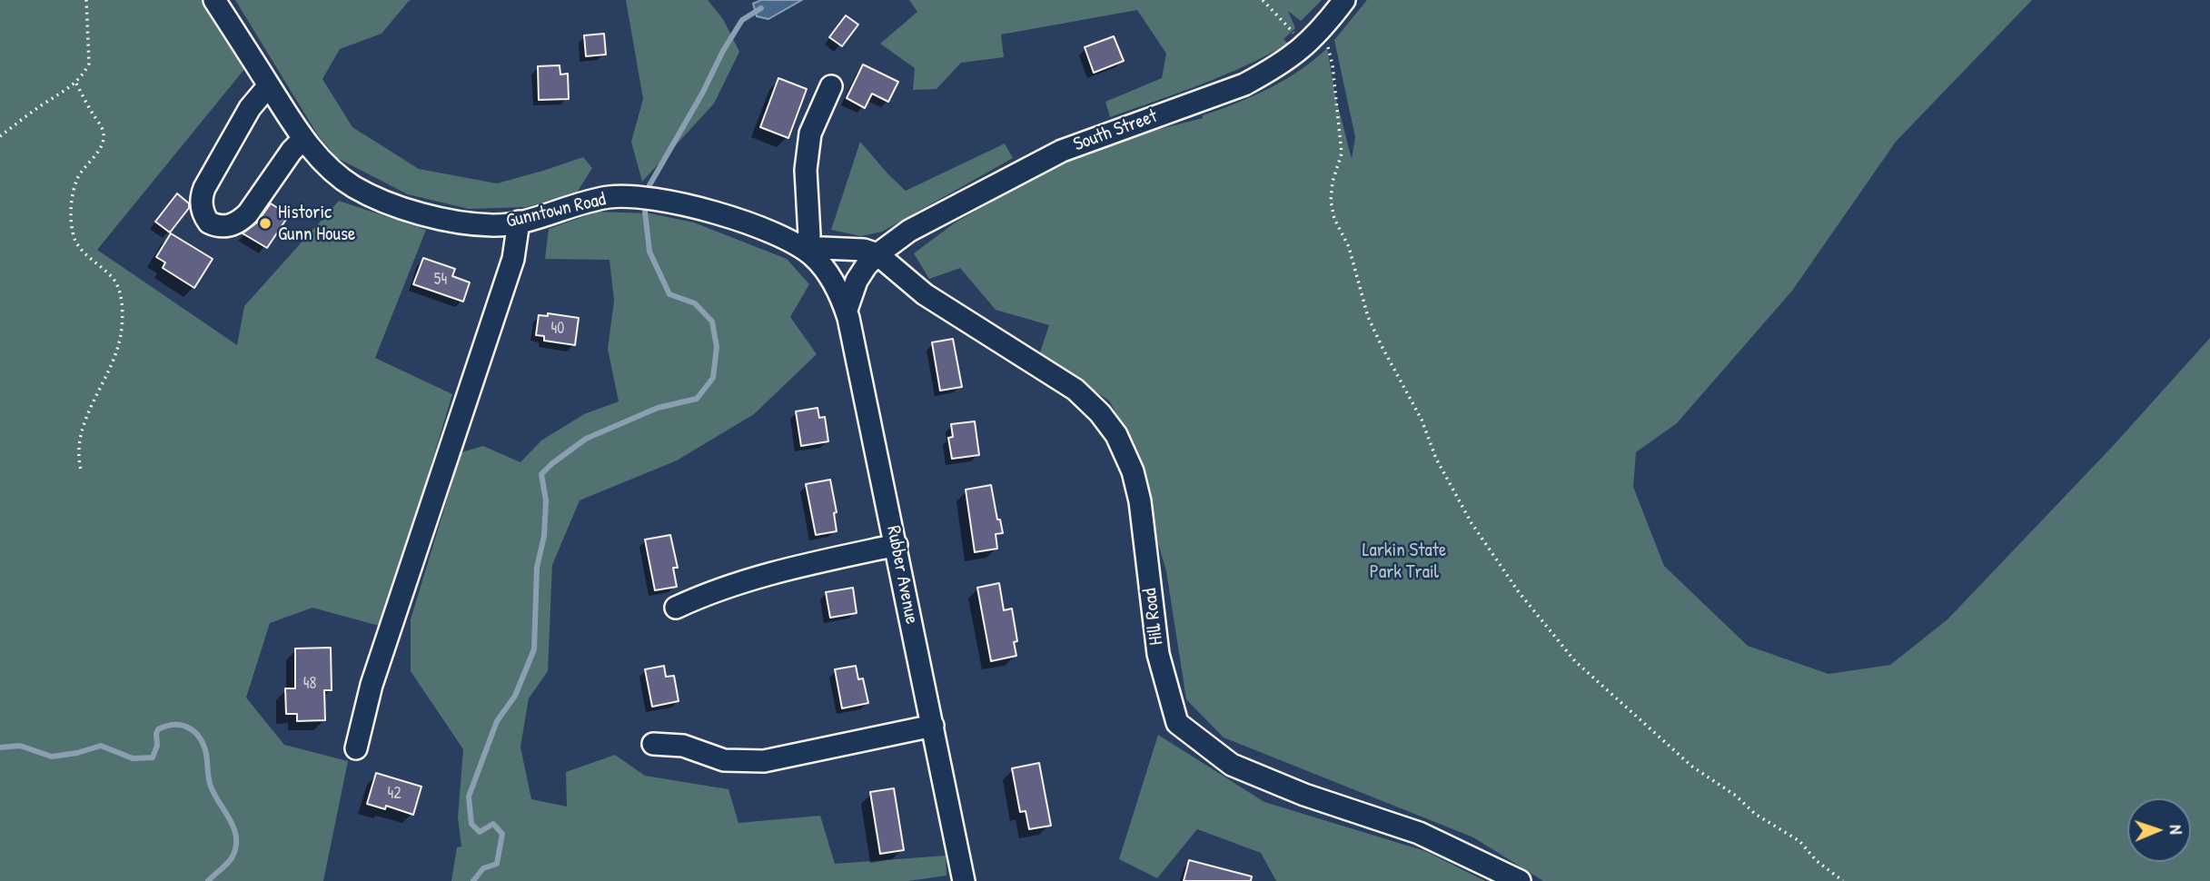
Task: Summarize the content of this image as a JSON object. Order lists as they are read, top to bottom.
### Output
{
  "streets": {
    "street": [
      "South Street",
      "Gunntown Road",
      "Rubber Avenue",
      "Hill Road"
    ]
  },
  "crossings": [
    ["South Street", "Rubber Avenue"],
    ["South Street", "Hill Road"],
    ["Gunntown Road", "Rubber Avenue"]
  ],
  "parks": ["Larkin State Park Trail"],
  "places": ["Historic Gunn House"],
  "house_numbers": [
    "54",
    "40",
    "48",
    "42"
  ],
  "north": "right"
}
